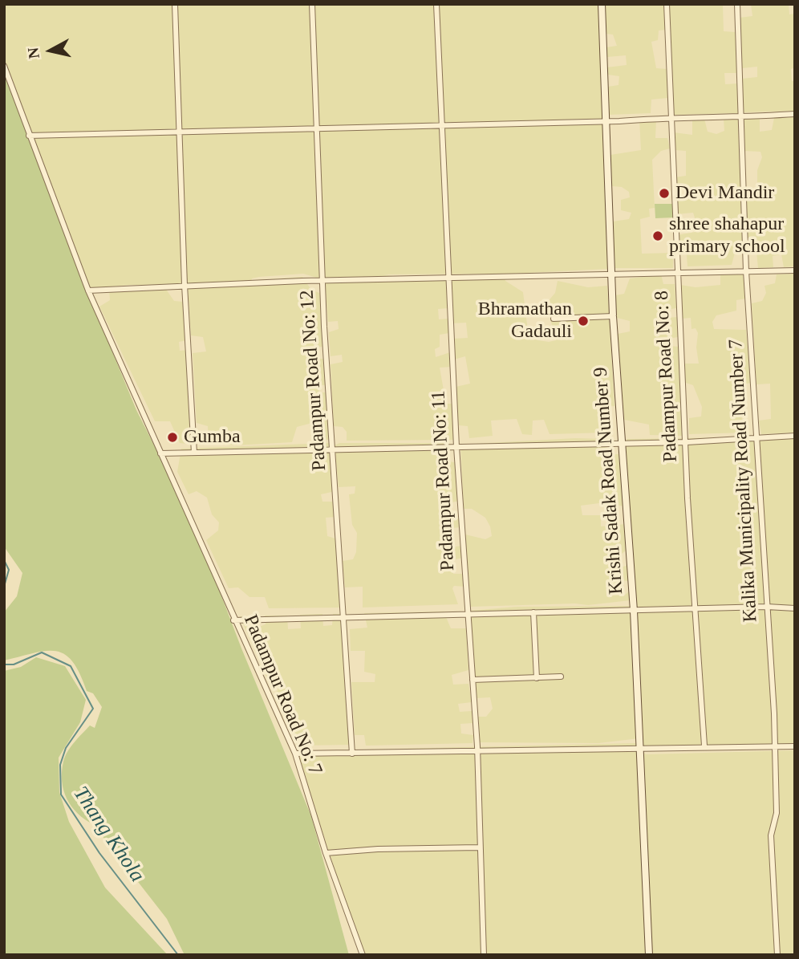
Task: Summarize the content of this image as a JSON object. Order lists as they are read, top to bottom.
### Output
{
  "streets": {
    "street": [
      "Padampur Road No: 8",
      "Padampur Road No: 12",
      "Padampur Road No: 11",
      "Krishi Sadak Road Number 9",
      "Kalika Municipality Road Number 7",
      "Padampur Road No: 7"
    ]
  },
  "water": ["Thang Khola"],
  "places": [
    "Devi Mandir",
    "shree shahapur primary school",
    "Bhramathan Gadauli",
    "Gumba"
  ],
  "north": "left"
}
